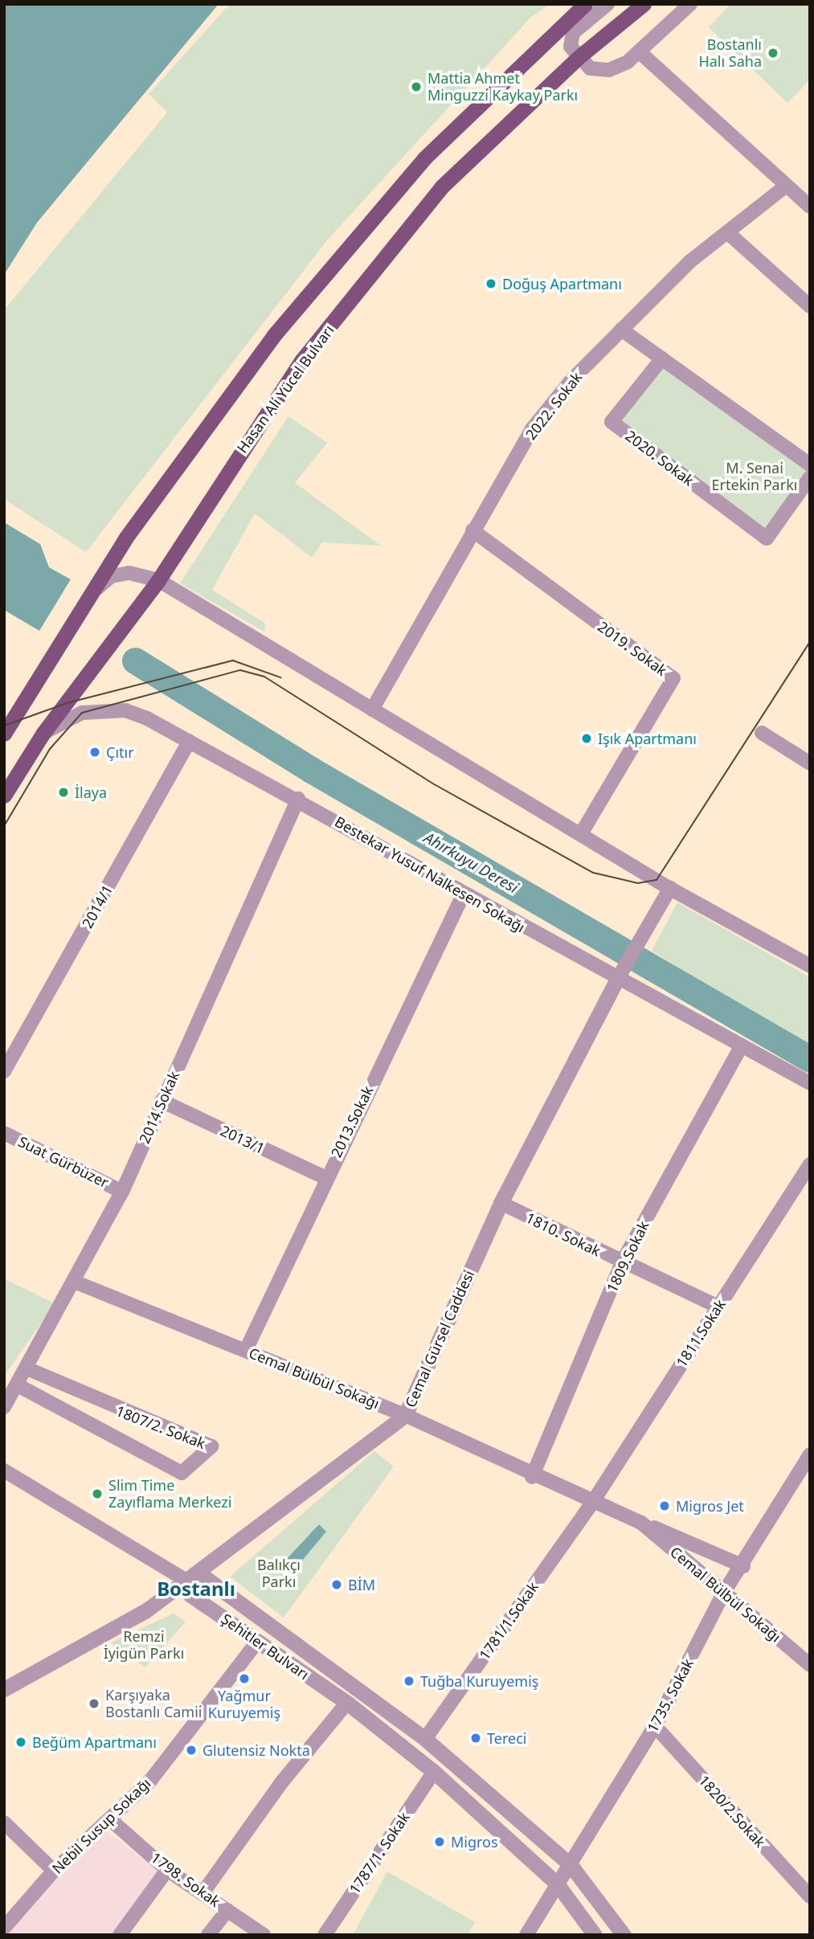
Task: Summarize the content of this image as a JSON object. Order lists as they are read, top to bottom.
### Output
{
  "streets": {
    "main road": ["Hasan Ali Yücel Bulvarı"],
    "street": [
      "2022. Sokak",
      "2020. Sokak",
      "2019. Sokak",
      "Bestekar Yusuf Nalkesen Sokağı",
      "2014/1",
      "2014.Sokak",
      "2013.Sokak",
      "2013/1",
      "Suat Gürbüzer",
      "1810. Sokak",
      "1809.Sokak",
      "1811.Sokak",
      "Cemal Gürsel Caddesi",
      "Cemal Bülbül Sokağı",
      "1807/2. Sokak",
      "1781/1.Sokak",
      "Şehitler Bulvarı",
      "1735. Sokak",
      "1820/2.Sokak",
      "Nebil Susup Sokağı",
      "1787/1. Sokak",
      "1798. Sokak"
    ]
  },
  "crossings": [
    ["Hasan Ali Yücel Bulvarı", "Bestekar Yusuf Nalkesen Sokağı"],
    ["2022. Sokak", "2019. Sokak"],
    ["Bestekar Yusuf Nalkesen Sokağı", "2014/1"],
    ["Bestekar Yusuf Nalkesen Sokağı", "2014.Sokak"],
    ["Bestekar Yusuf Nalkesen Sokağı", "2013.Sokak"],
    ["Bestekar Yusuf Nalkesen Sokağı", "1809.Sokak"],
    ["Bestekar Yusuf Nalkesen Sokağı", "Cemal Gürsel Caddesi"],
    ["2014.Sokak", "2013/1"],
    ["2014.Sokak", "Suat Gürbüzer"],
    ["2014.Sokak", "Cemal Bülbül Sokağı"],
    ["2014.Sokak", "1807/2. Sokak"],
    ["2013.Sokak", "2013/1"],
    ["2013.Sokak", "Cemal Bülbül Sokağı"],
    ["1810. Sokak", "1809.Sokak"],
    ["1810. Sokak", "1811.Sokak"],
    ["1810. Sokak", "Cemal Gürsel Caddesi"],
    ["1809.Sokak", "Cemal Bülbül Sokağı"],
    ["1811.Sokak", "Cemal Bülbül Sokağı"],
    ["1811.Sokak", "1781/1.Sokak"],
    ["Cemal Gürsel Caddesi", "Cemal Bülbül Sokağı"],
    ["Cemal Gürsel Caddesi", "Şehitler Bulvarı"],
    ["Cemal Bülbül Sokağı", "1781/1.Sokak"],
    ["Cemal Bülbül Sokağı", "1735. Sokak"],
    ["1781/1.Sokak", "Şehitler Bulvarı"],
    ["Şehitler Bulvarı", "1735. Sokak"],
    ["Şehitler Bulvarı", "Nebil Susup Sokağı"],
    ["Şehitler Bulvarı", "1787/1. Sokak"],
    ["1735. Sokak", "1820/2.Sokak"],
    ["Nebil Susup Sokağı", "1798. Sokak"]
  ],
  "districts": ["Bostanlı"],
  "water": ["Ahırkuyu Deresi"],
  "parks": ["M. Senai Ertekin Parkı", "Balıkçı Parkı", "Remzi İyigün Parkı"],
  "places": [
    "Bostanlı Halı Saha",
    "Mattia Ahmet Minguzzi Kaykay Parkı",
    "Doğuş Apartmanı",
    "Işık Apartmanı",
    "Çıtır",
    "İlaya",
    "Slim Time Zayıflama Merkezi",
    "Migros Jet",
    "BİM",
    "Yağmur Kuruyemiş",
    "Tuğba Kuruyemiş",
    "Karşıyaka Bostanlı Camii",
    "Tereci",
    "Beğüm Apartmanı",
    "Glutensiz Nokta",
    "Migros"
  ]
}
